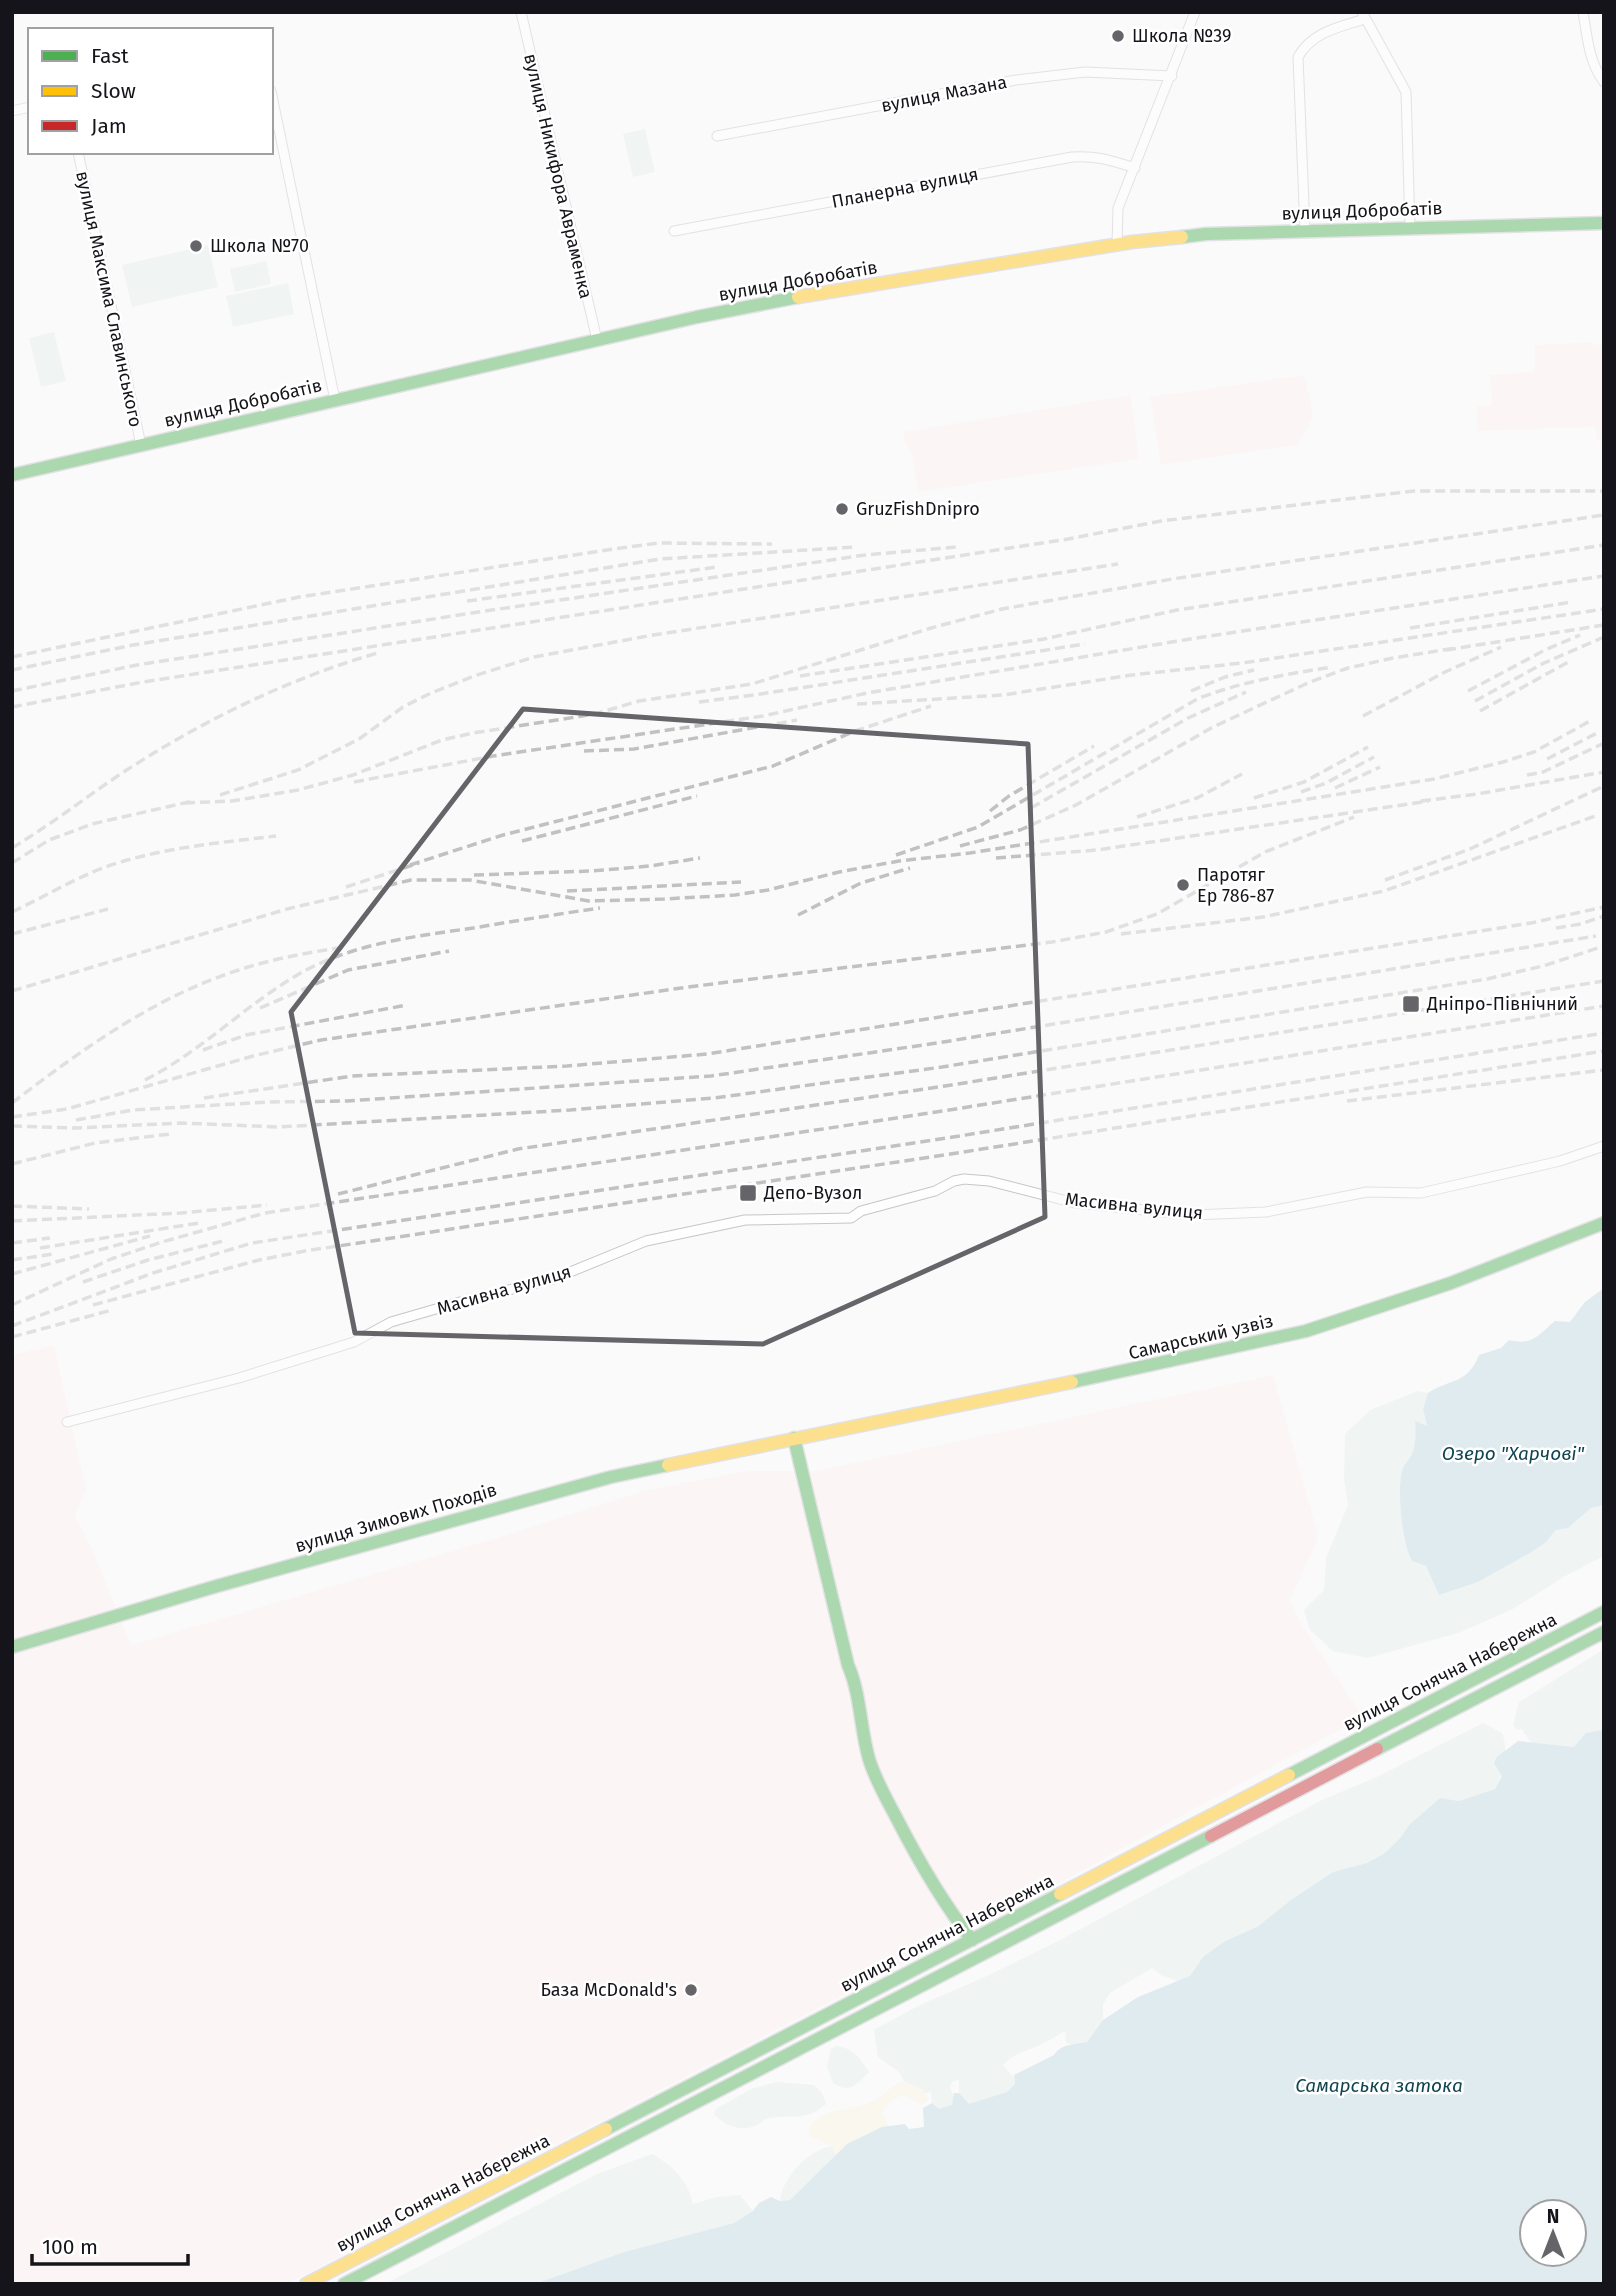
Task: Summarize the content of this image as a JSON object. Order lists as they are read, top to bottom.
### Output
{
  "streets": {
    "main road": [
      "вулиця Добробатів",
      "Самарський узвіз",
      "вулиця Зимових Походів",
      "вулиця Сонячна Набережна"
    ],
    "street": [
      "вулиця Мазана",
      "вулиця Никифора Авраменка",
      "Планерна вулиця",
      "вулиця Максима Славинського",
      "Масивна вулиця"
    ]
  },
  "crossings": [
    ["вулиця Никифора Авраменка", "вулиця Добробатів"],
    ["вулиця Добробатів", "вулиця Максима Славинського"],
    ["Самарський узвіз", "вулиця Зимових Походів"]
  ],
  "water": ["Озеро \"Харчові\"", "Самарська затока"],
  "places": {
    "other": [
      "Школа №39",
      "Школа №70",
      "GruzFishDnipro",
      "Паротяг Ер 786-87",
      "База McDonald's"
    ],
    "transit": ["Дніпро-Північний", "Депо-Вузол"]
  },
  "legend": ["Fast", "Slow", "Jam"],
  "scale_bar": "100 m",
  "north": "top"
}
